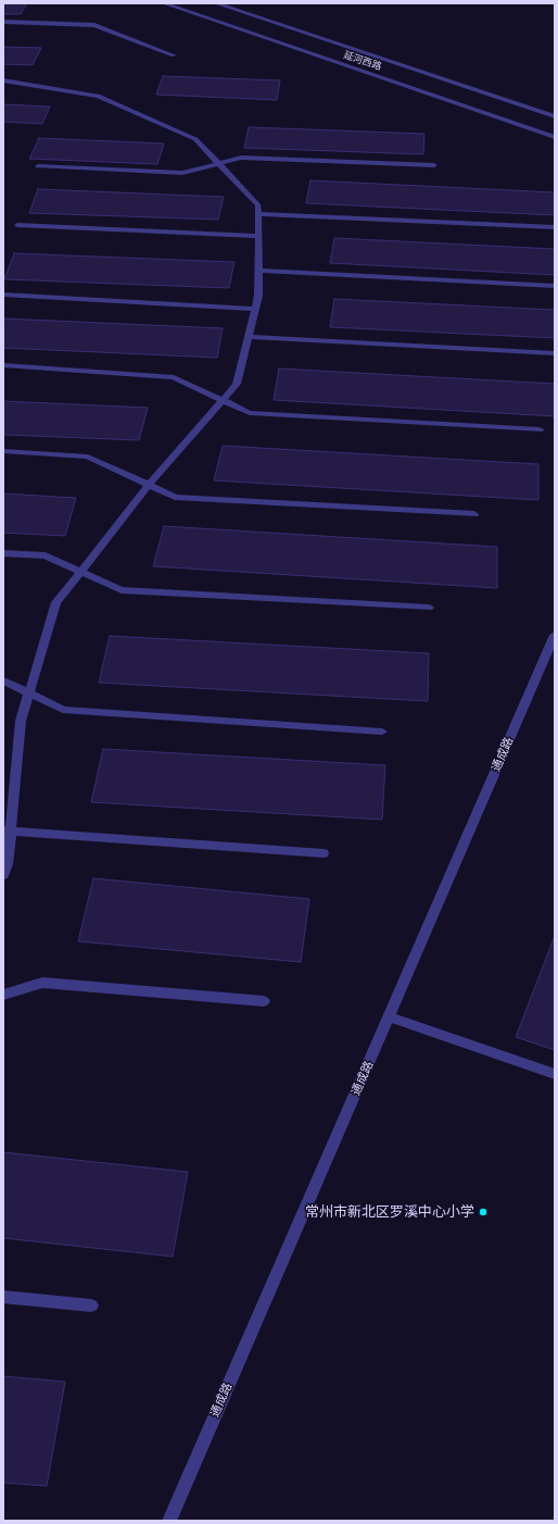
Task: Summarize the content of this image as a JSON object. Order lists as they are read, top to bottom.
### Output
{
  "streets": {
    "street": ["延河西路", "通成路"]
  },
  "places": ["常州市新北区罗溪中心小学"]
}
